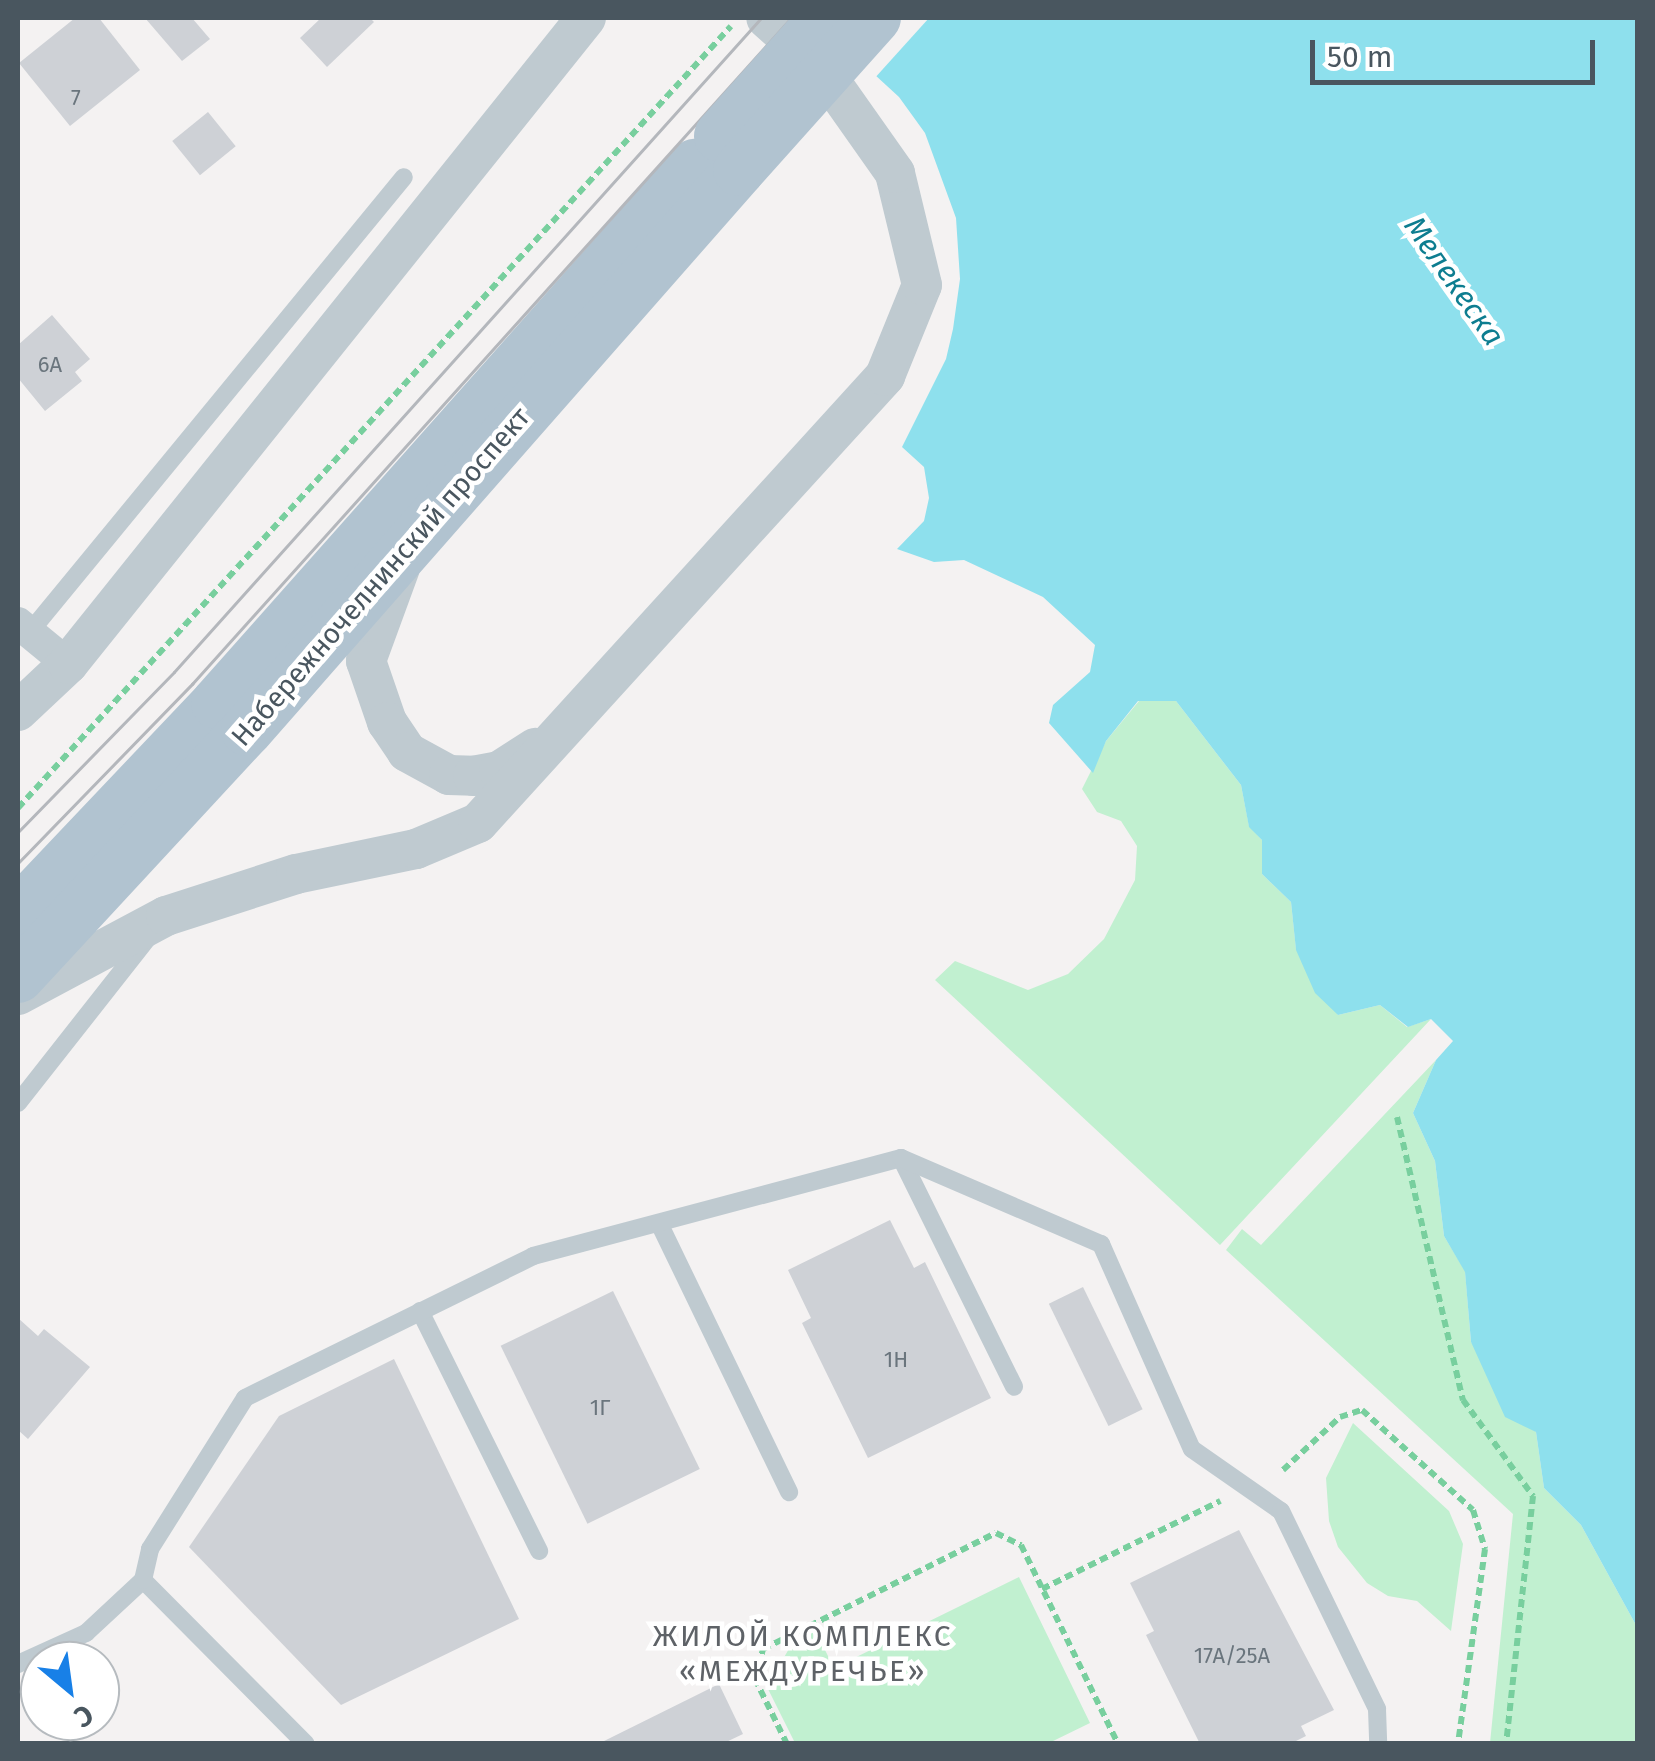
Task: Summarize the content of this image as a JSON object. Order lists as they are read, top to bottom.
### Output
{
  "streets": {
    "main road": ["Набережночелнинский проспект"]
  },
  "districts": ["ЖИЛОЙ КОМПЛЕКС «МЕЖДУРЕЧЬЕ»"],
  "water": ["Мелекеска"],
  "house_numbers": [
    "7",
    "6А",
    "1Н",
    "1Г",
    "17А/25А"
  ],
  "scale_bar": "50 m",
  "north": "bottom right"
}
